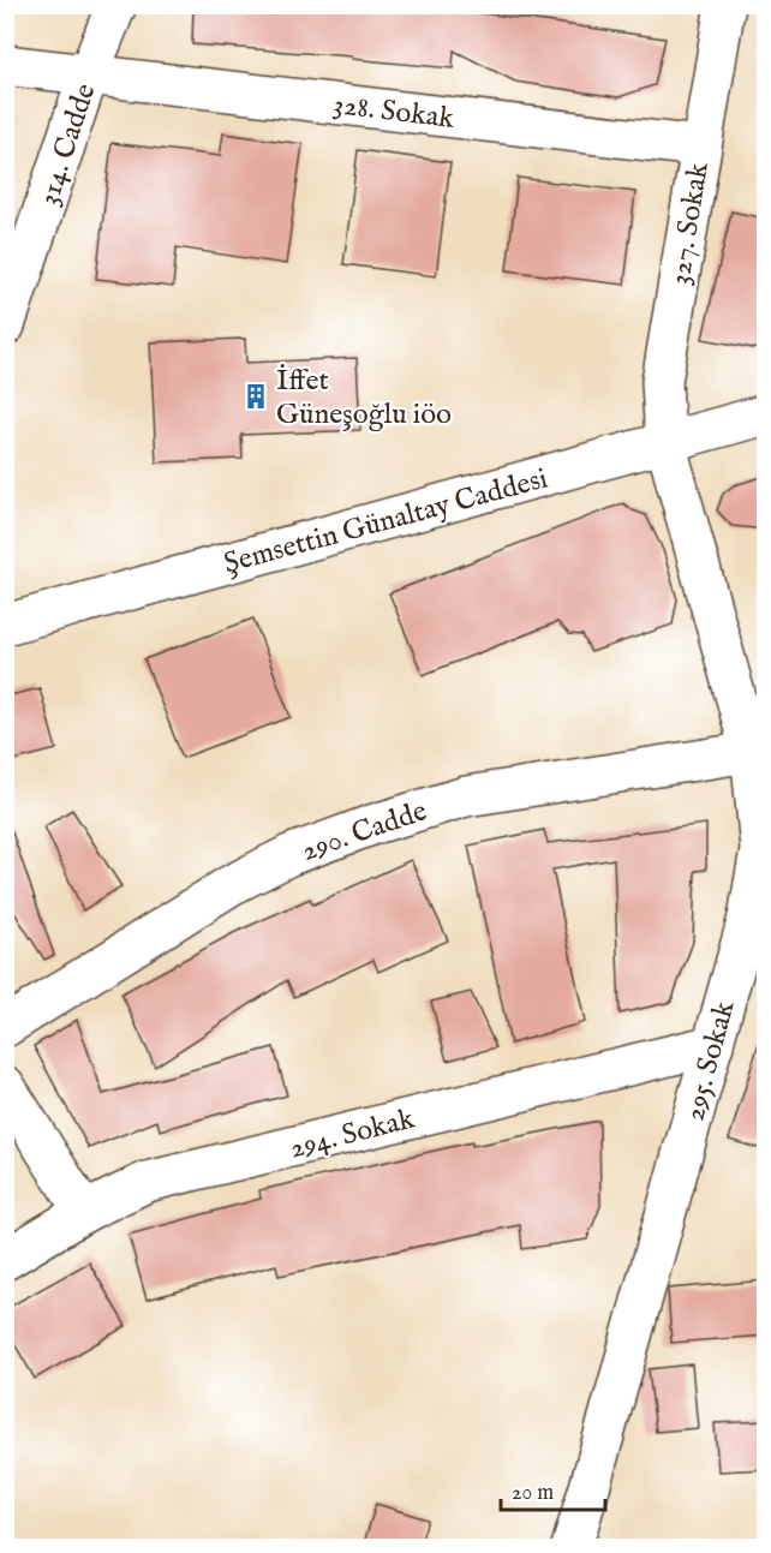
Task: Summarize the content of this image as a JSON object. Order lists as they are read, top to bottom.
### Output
{
  "streets": {
    "street": [
      "328. Sokak",
      "314. Cadde",
      "327. Sokak",
      "Şemsettin Günaltay Caddesi",
      "290. Cadde",
      "295. Sokak",
      "294. Sokak"
    ]
  },
  "crossings": [
    ["328. Sokak", "314. Cadde"],
    ["328. Sokak", "327. Sokak"],
    ["327. Sokak", "Şemsettin Günaltay Caddesi"],
    ["327. Sokak", "295. Sokak"],
    ["Şemsettin Günaltay Caddesi", "295. Sokak"],
    ["290. Cadde", "295. Sokak"],
    ["295. Sokak", "294. Sokak"]
  ],
  "places": {
    "building": ["İffet Güneşoğlu iöo"]
  },
  "scale_bar": "20 m"
}
